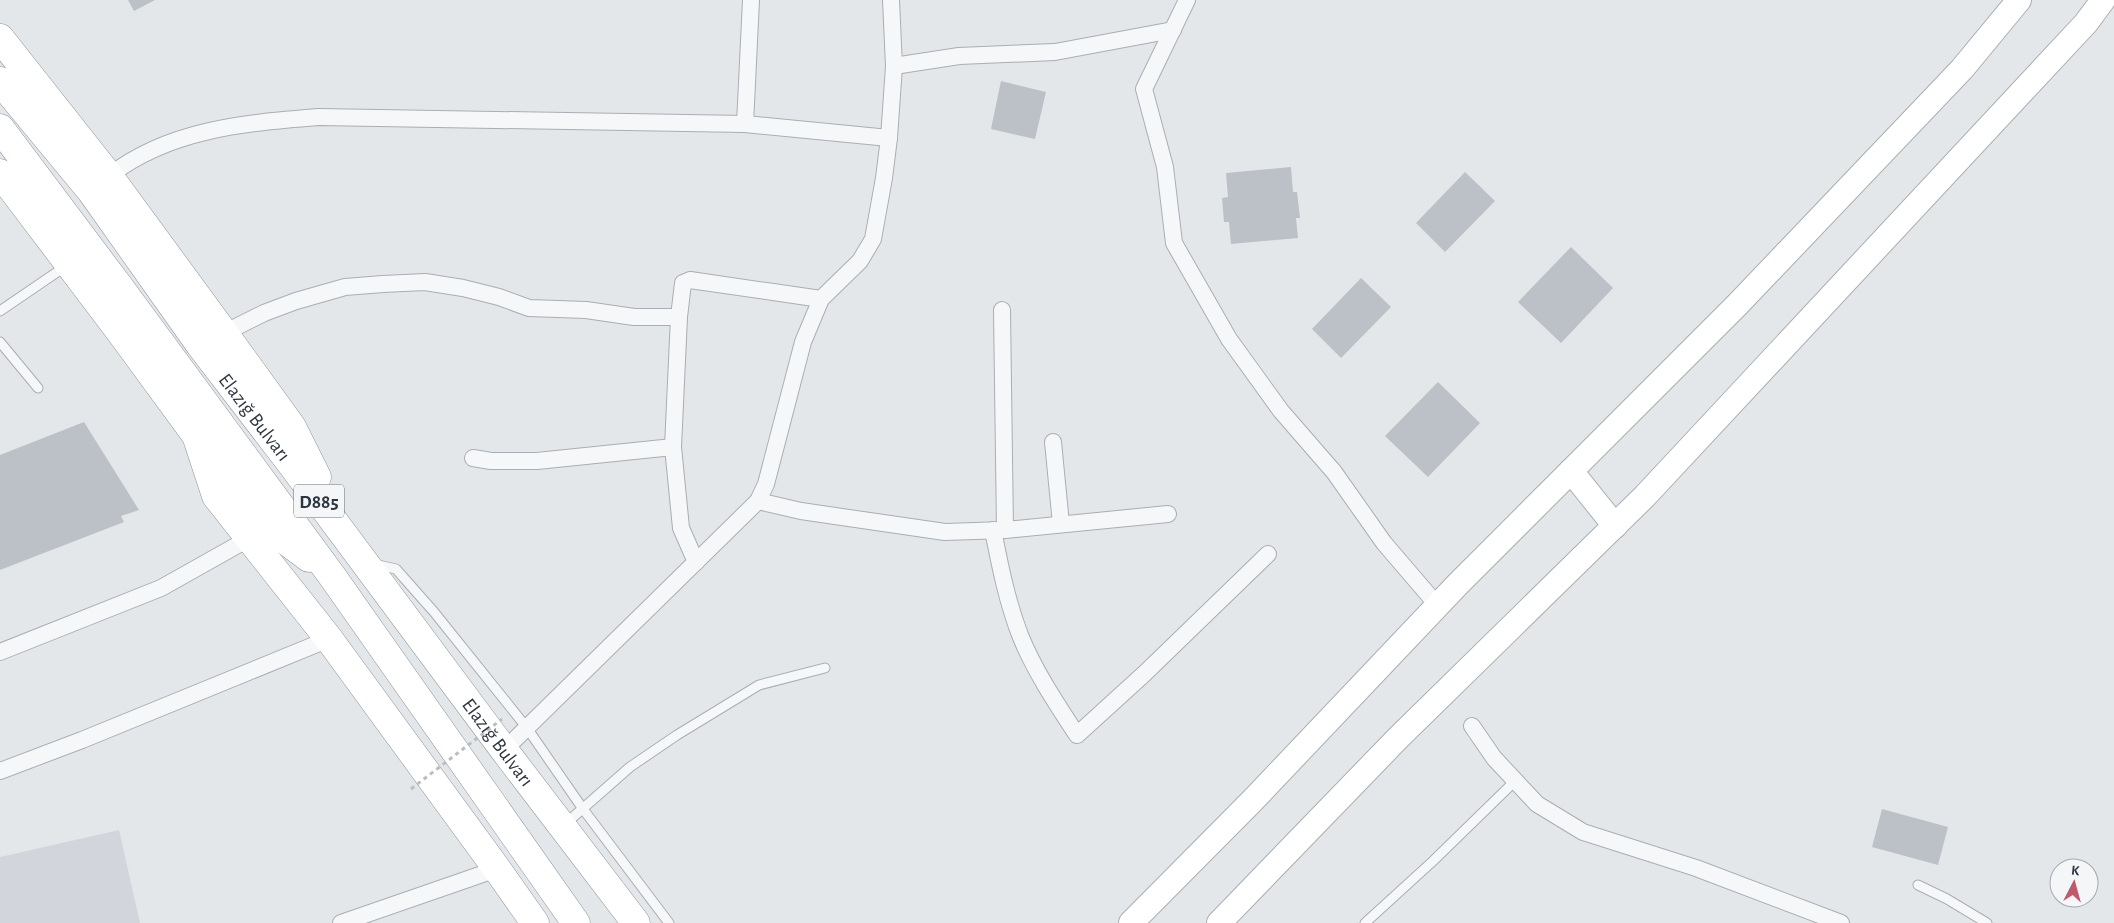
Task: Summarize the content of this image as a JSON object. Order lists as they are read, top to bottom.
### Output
{
  "streets": {
    "highway": ["Elazığ Bulvarı", "D885"]
  },
  "north": "top"
}
